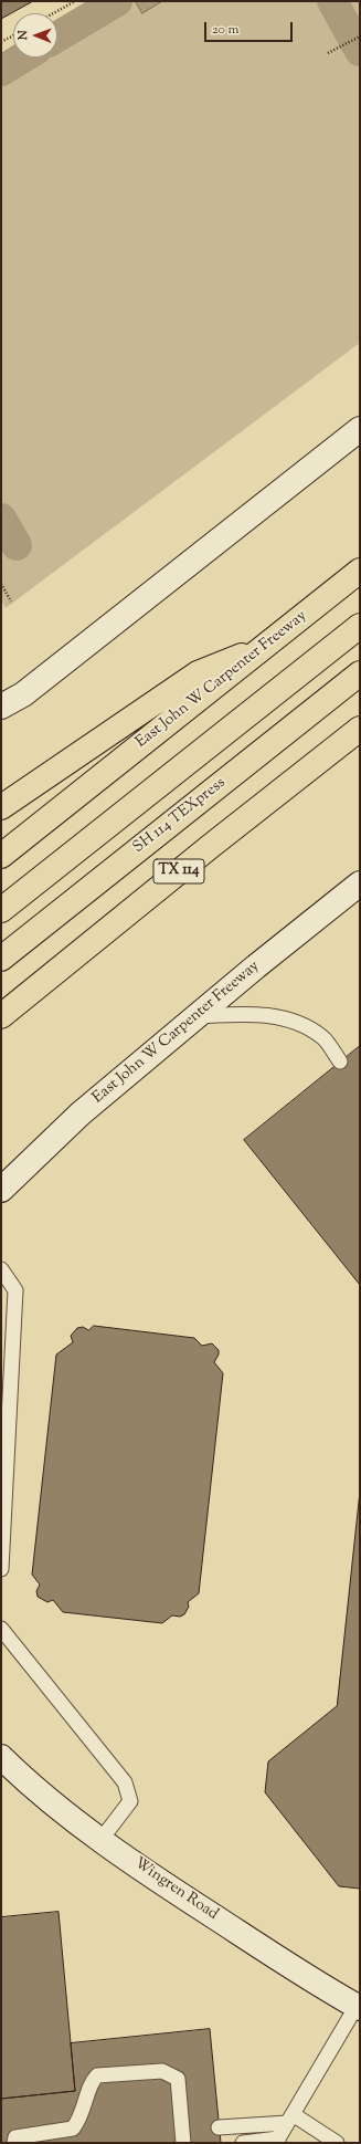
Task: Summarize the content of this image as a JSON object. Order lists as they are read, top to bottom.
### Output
{
  "streets": {
    "highway": ["East John W Carpenter Freeway", "SH 114 TEXpress", "TX 114"],
    "main road": ["Wingren Road"]
  },
  "scale_bar": "20 m",
  "north": "left"
}
